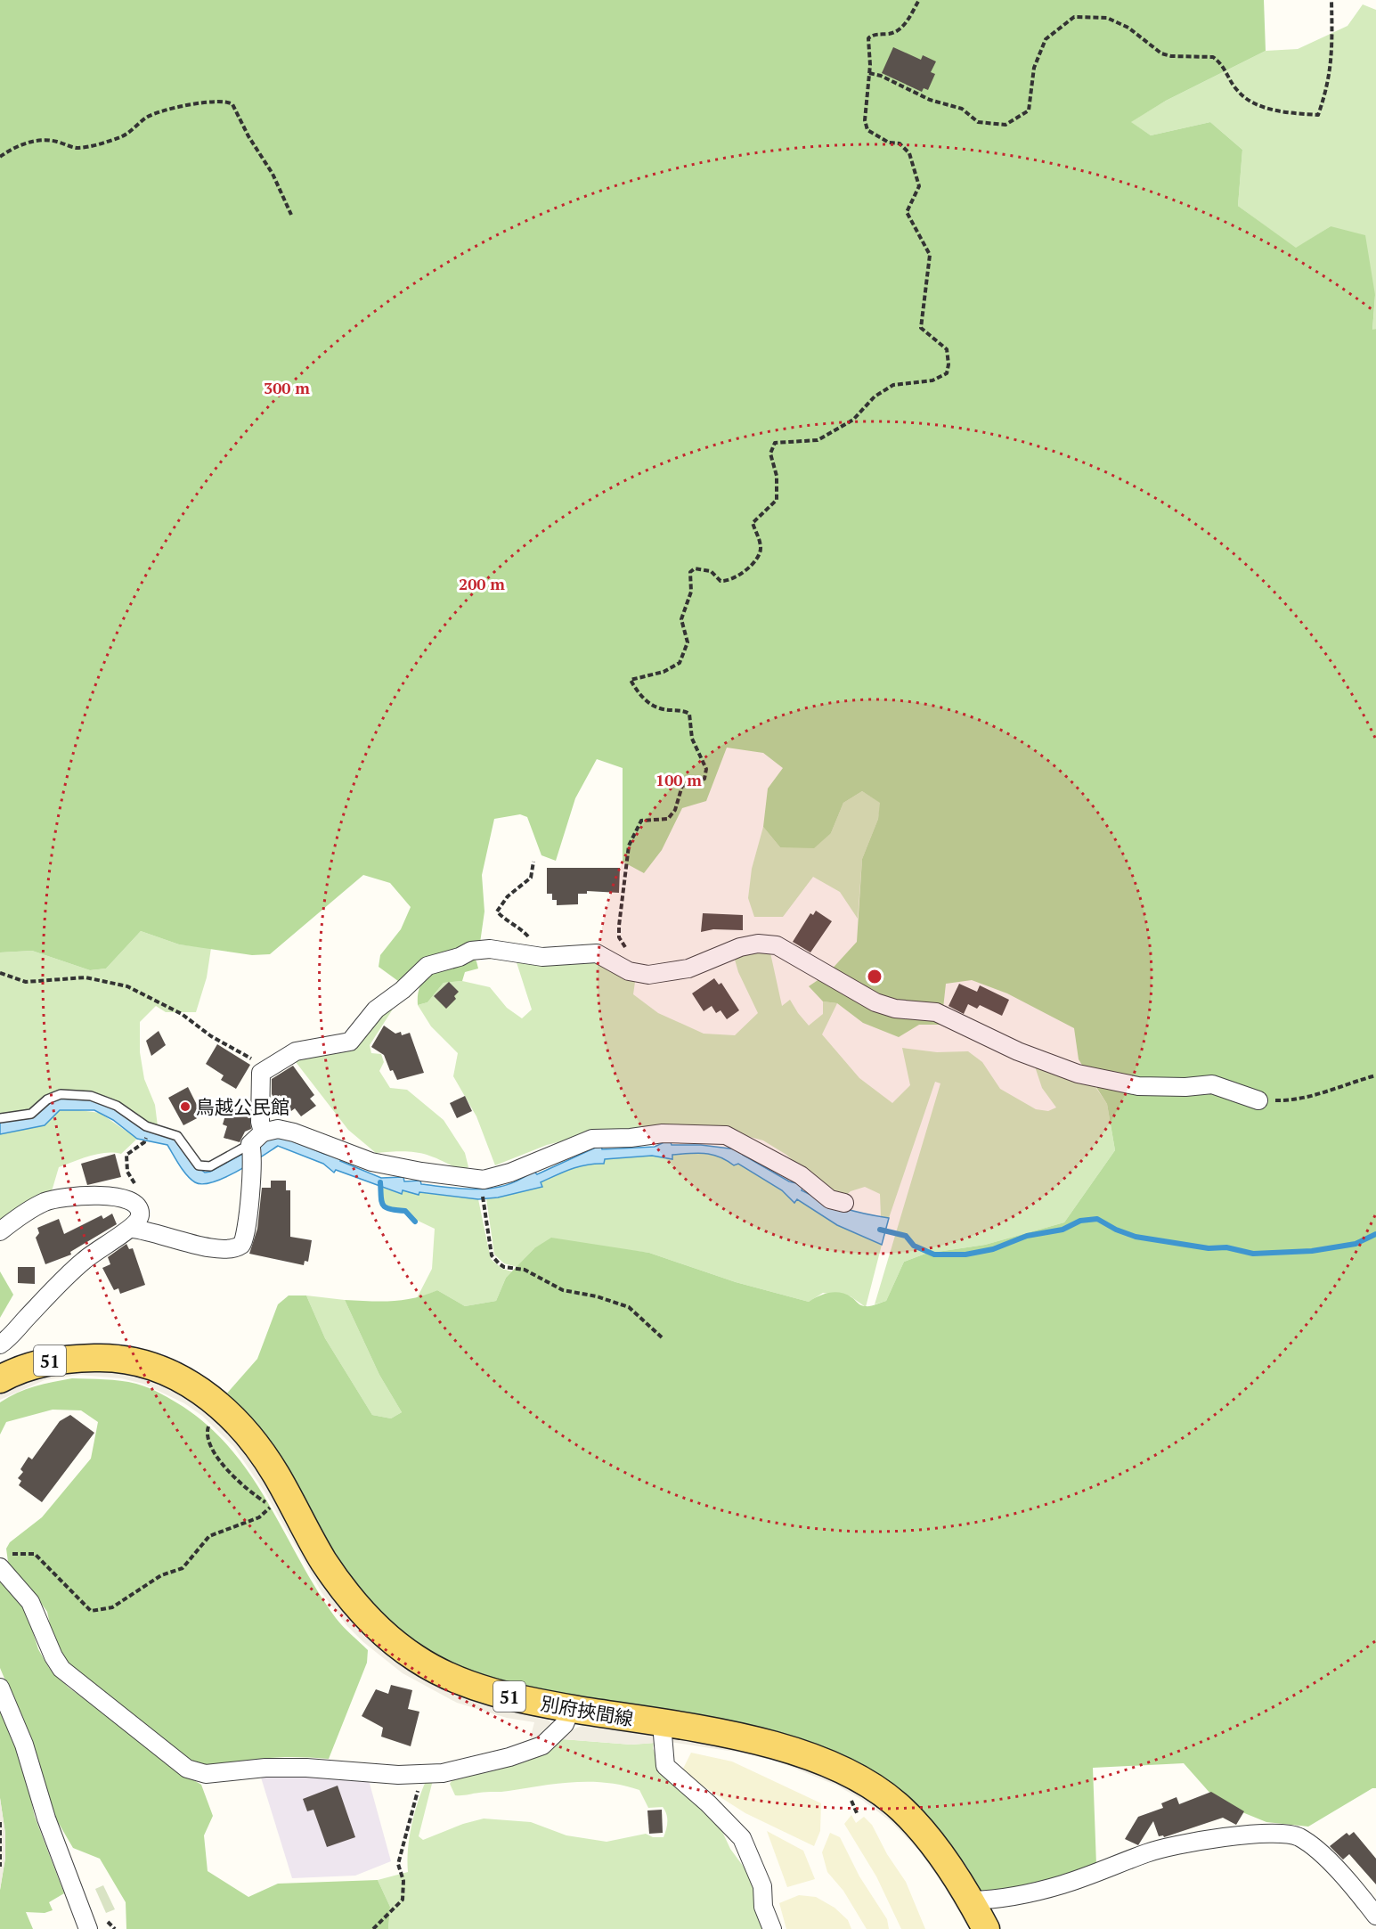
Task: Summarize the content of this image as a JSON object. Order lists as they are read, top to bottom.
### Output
{
  "streets": {
    "main road": ["51", "別府挾間線"]
  },
  "places": ["鳥越公民館"],
  "rings": ["300 m", "200 m", "100 m"]
}
